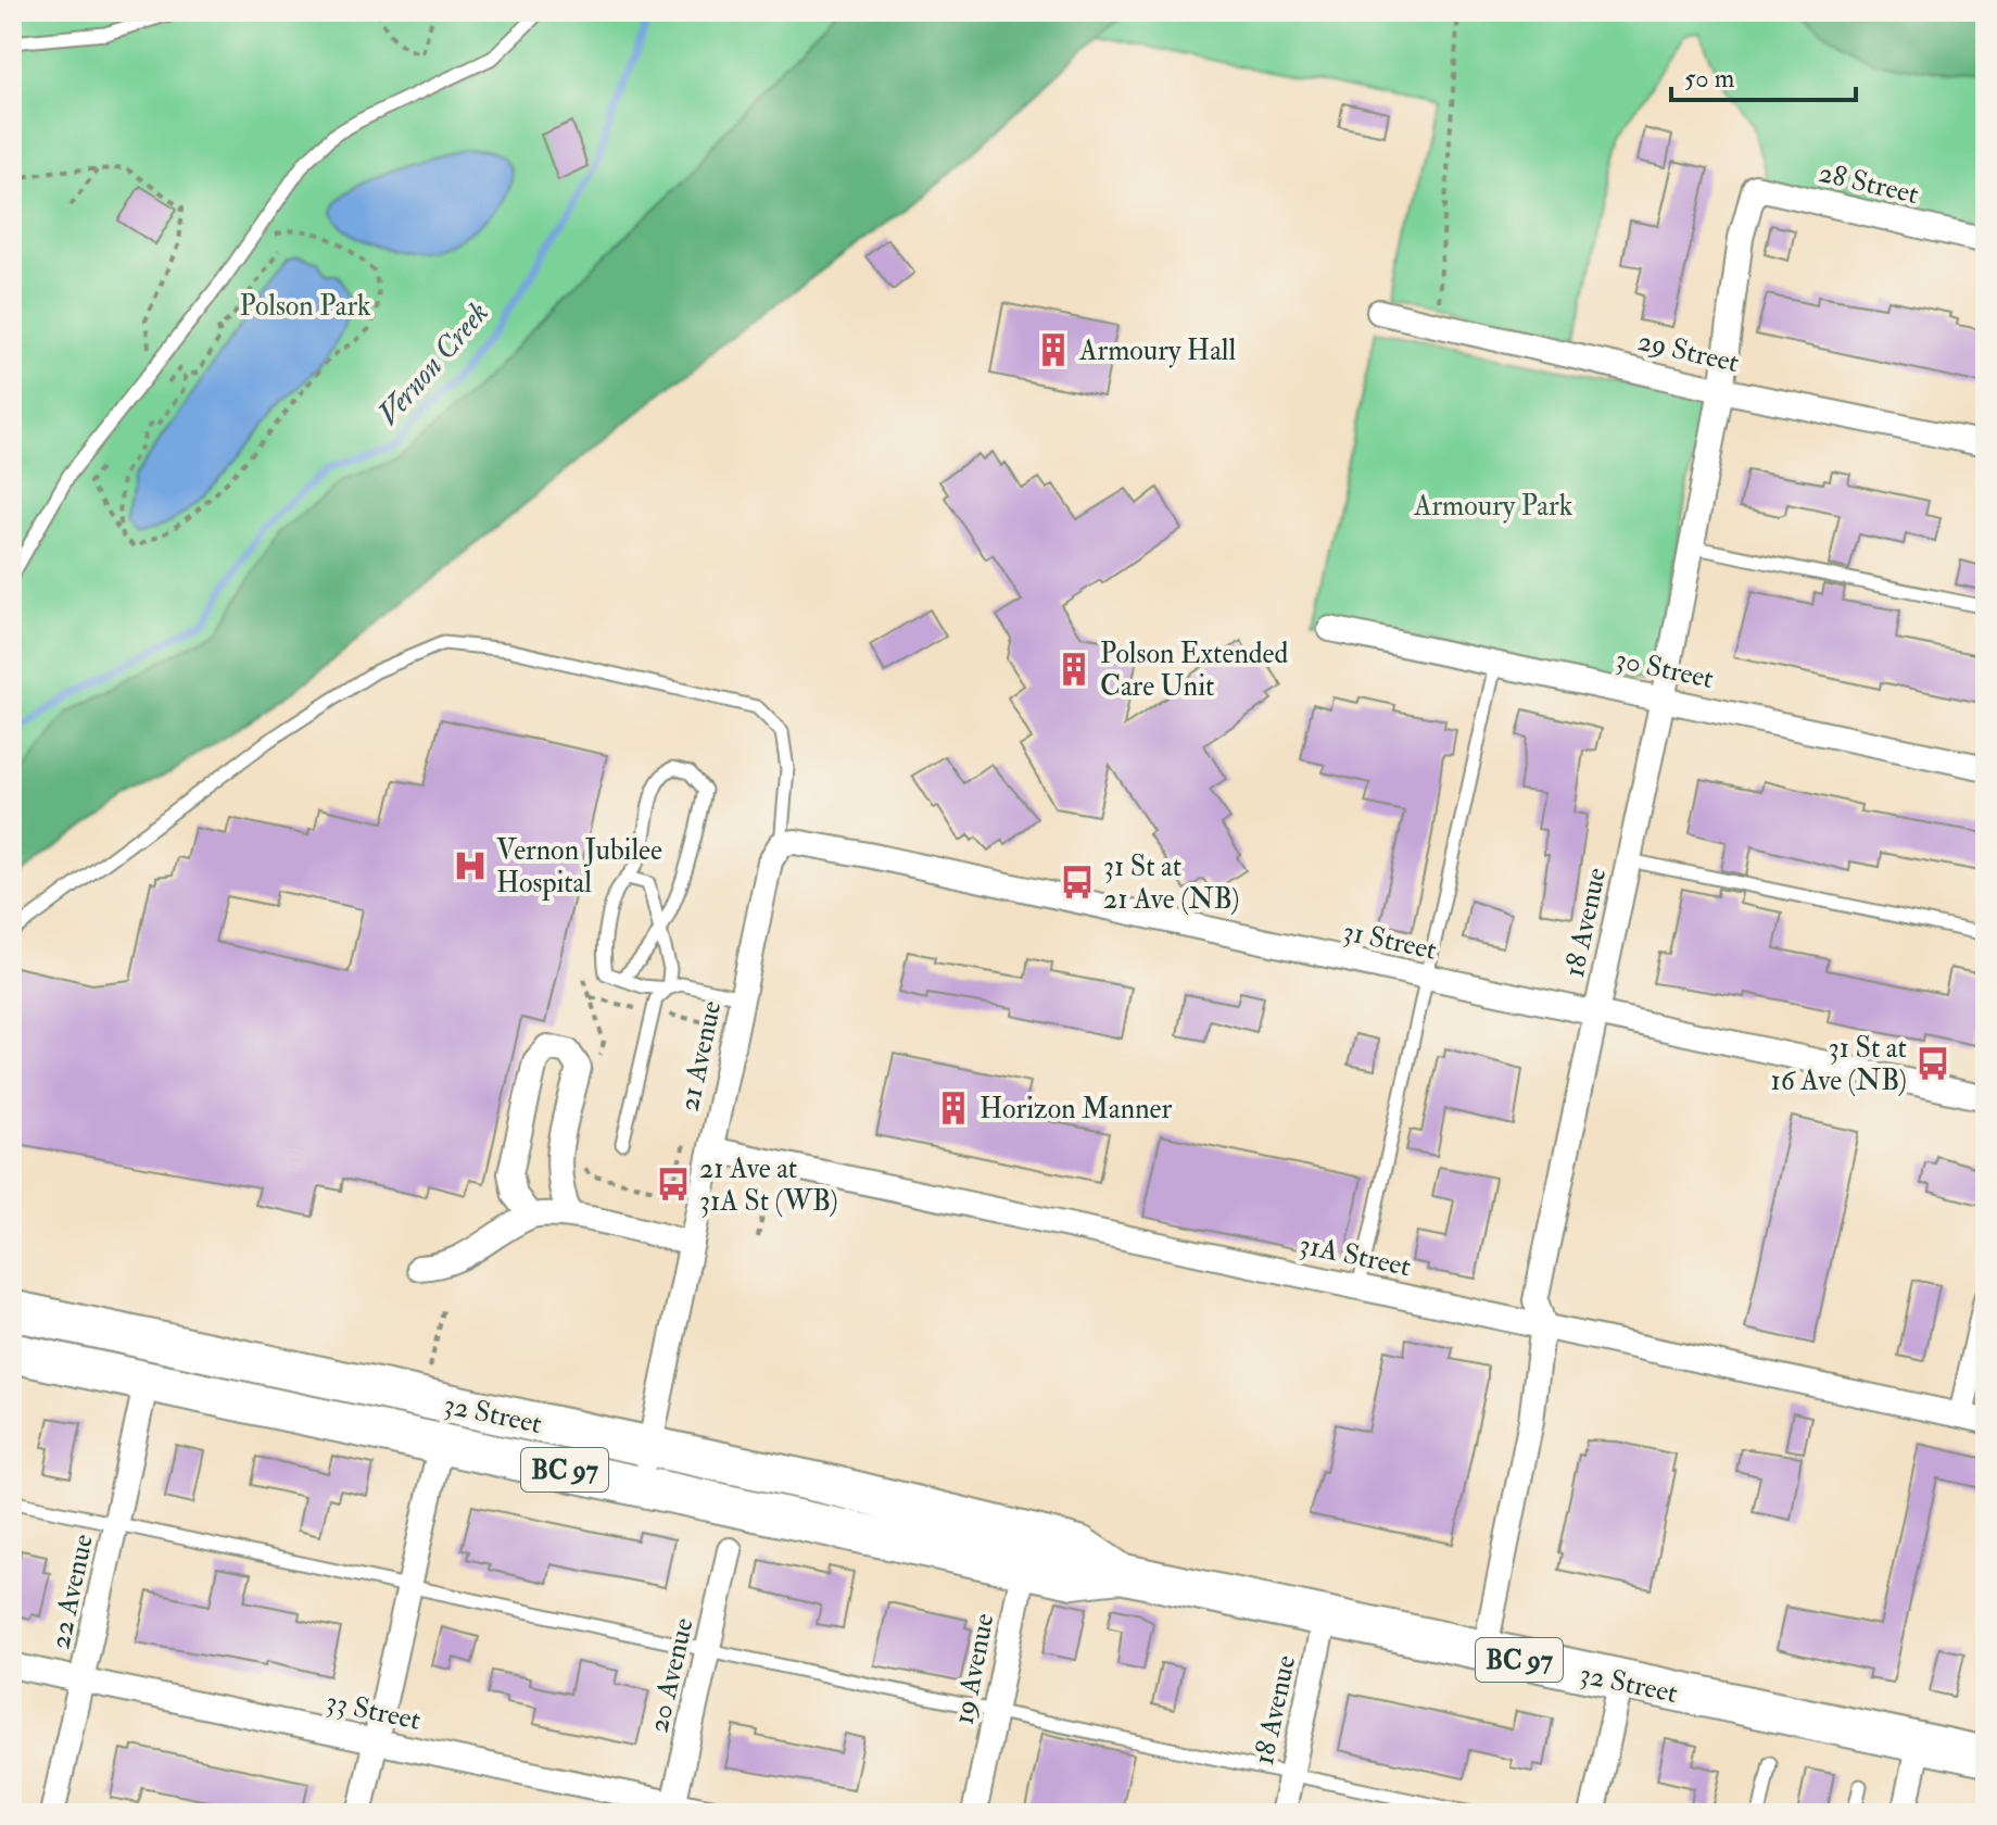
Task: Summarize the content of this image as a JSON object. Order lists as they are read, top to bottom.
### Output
{
  "streets": {
    "highway": ["32 Street", "BC 97"],
    "street": [
      "28 Street",
      "29 Street",
      "30 Street",
      "18 Avenue",
      "31 Street",
      "21 Avenue",
      "31A Street",
      "22 Avenue",
      "19 Avenue",
      "20 Avenue",
      "33 Street"
    ]
  },
  "crossings": [
    ["28 Street", "18 Avenue"],
    ["29 Street", "18 Avenue"],
    ["30 Street", "18 Avenue"],
    ["18 Avenue", "31 Street"],
    ["18 Avenue", "31A Street"],
    ["18 Avenue", "32 Street"],
    ["31 Street", "21 Avenue"],
    ["21 Avenue", "31A Street"],
    ["21 Avenue", "32 Street"],
    ["32 Street", "22 Avenue"],
    ["32 Street", "19 Avenue"],
    ["22 Avenue", "33 Street"],
    ["20 Avenue", "33 Street"]
  ],
  "water": ["Vernon Creek"],
  "parks": ["Polson Park", "Armoury Park"],
  "places": {
    "building": ["Armoury Hall", "Polson Extended Care Unit", "Horizon Manner"],
    "hospital": ["Vernon Jubilee Hospital"],
    "bus stop": ["31 St at 21 Ave (NB)", "31 St at 16 Ave (NB)", "21 Ave at 31A St (WB)"]
  },
  "scale_bar": "50 m"
}
